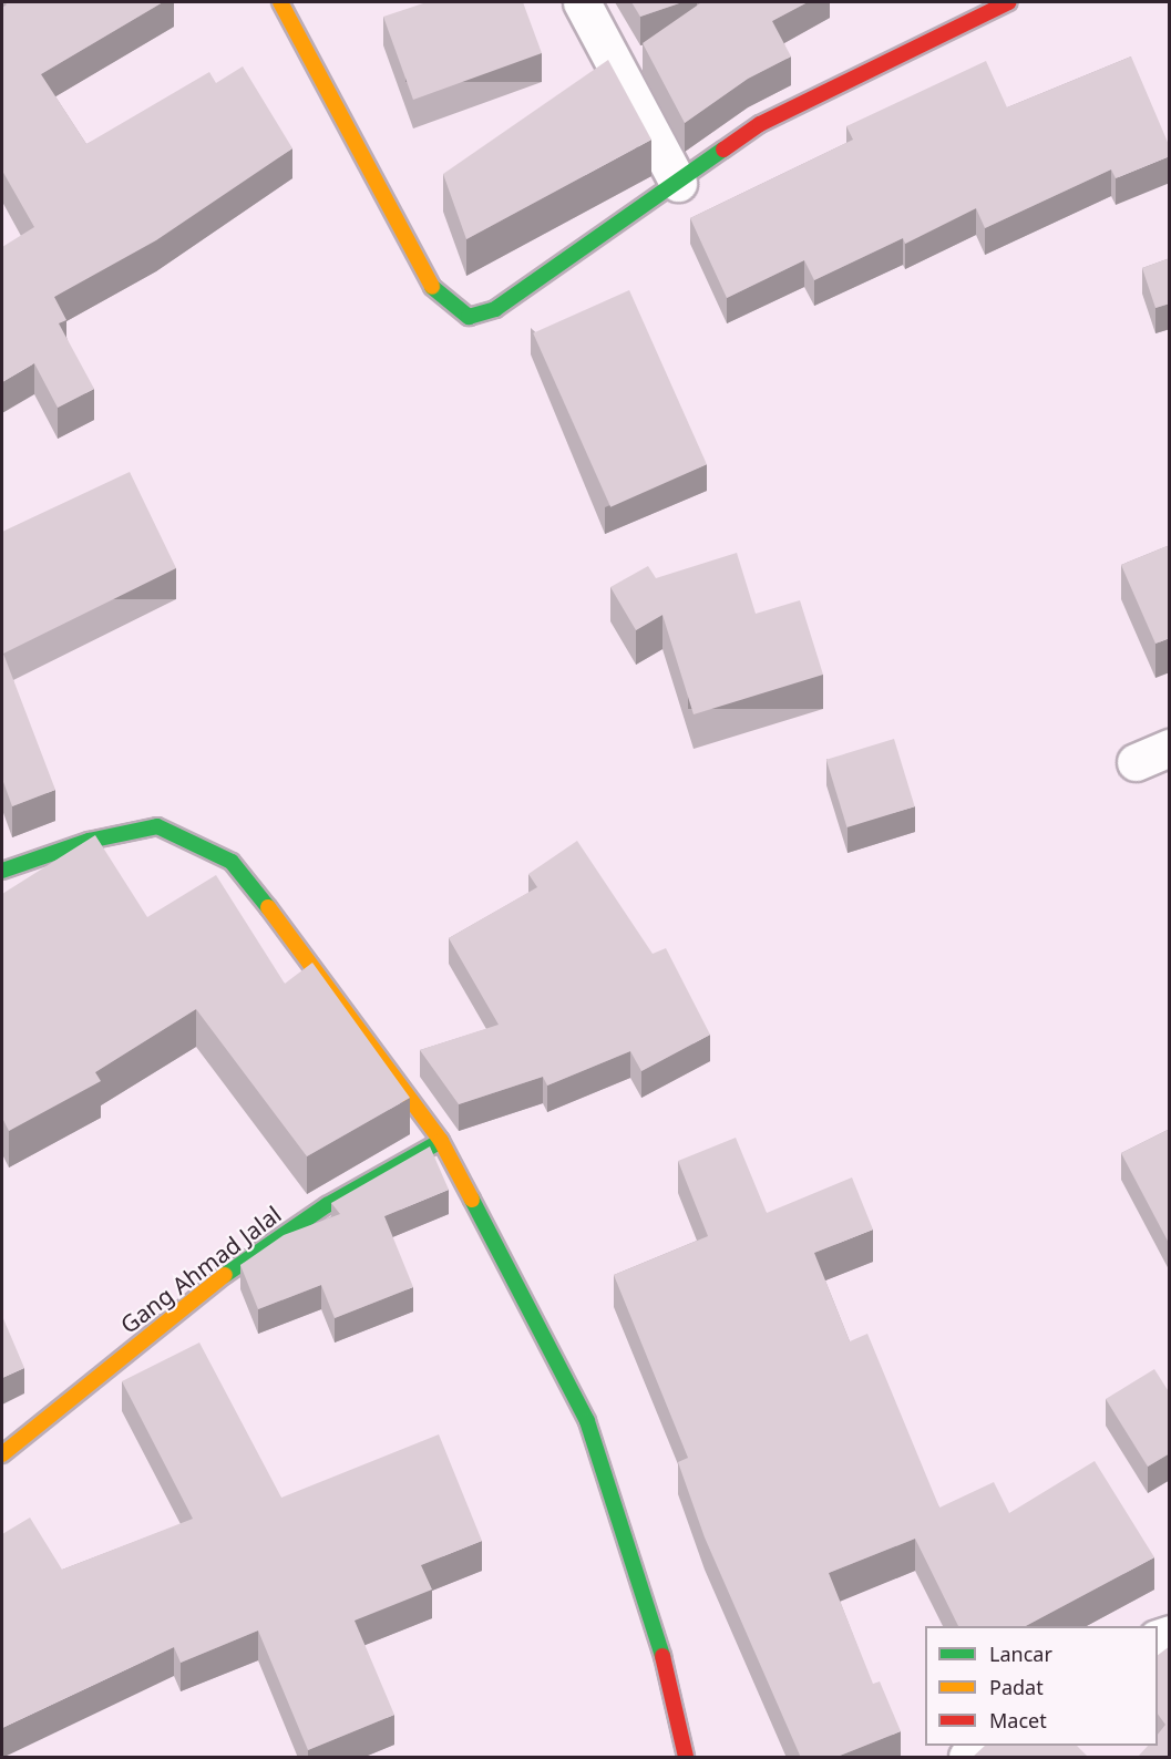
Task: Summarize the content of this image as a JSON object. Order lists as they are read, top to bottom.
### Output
{
  "streets": {
    "street": ["Gang Ahmad Jalal"]
  },
  "legend": ["Lancar", "Padat", "Macet"]
}
